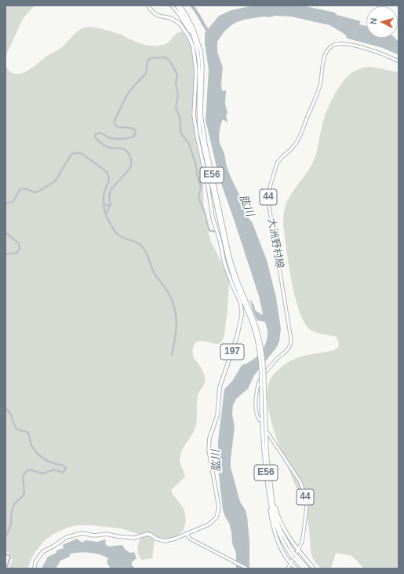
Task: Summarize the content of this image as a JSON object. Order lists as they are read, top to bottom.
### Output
{
  "streets": {
    "highway": ["E56", "197"],
    "main road": ["44", "大洲野村線"]
  },
  "water": ["肱川"],
  "north": "left"
}
